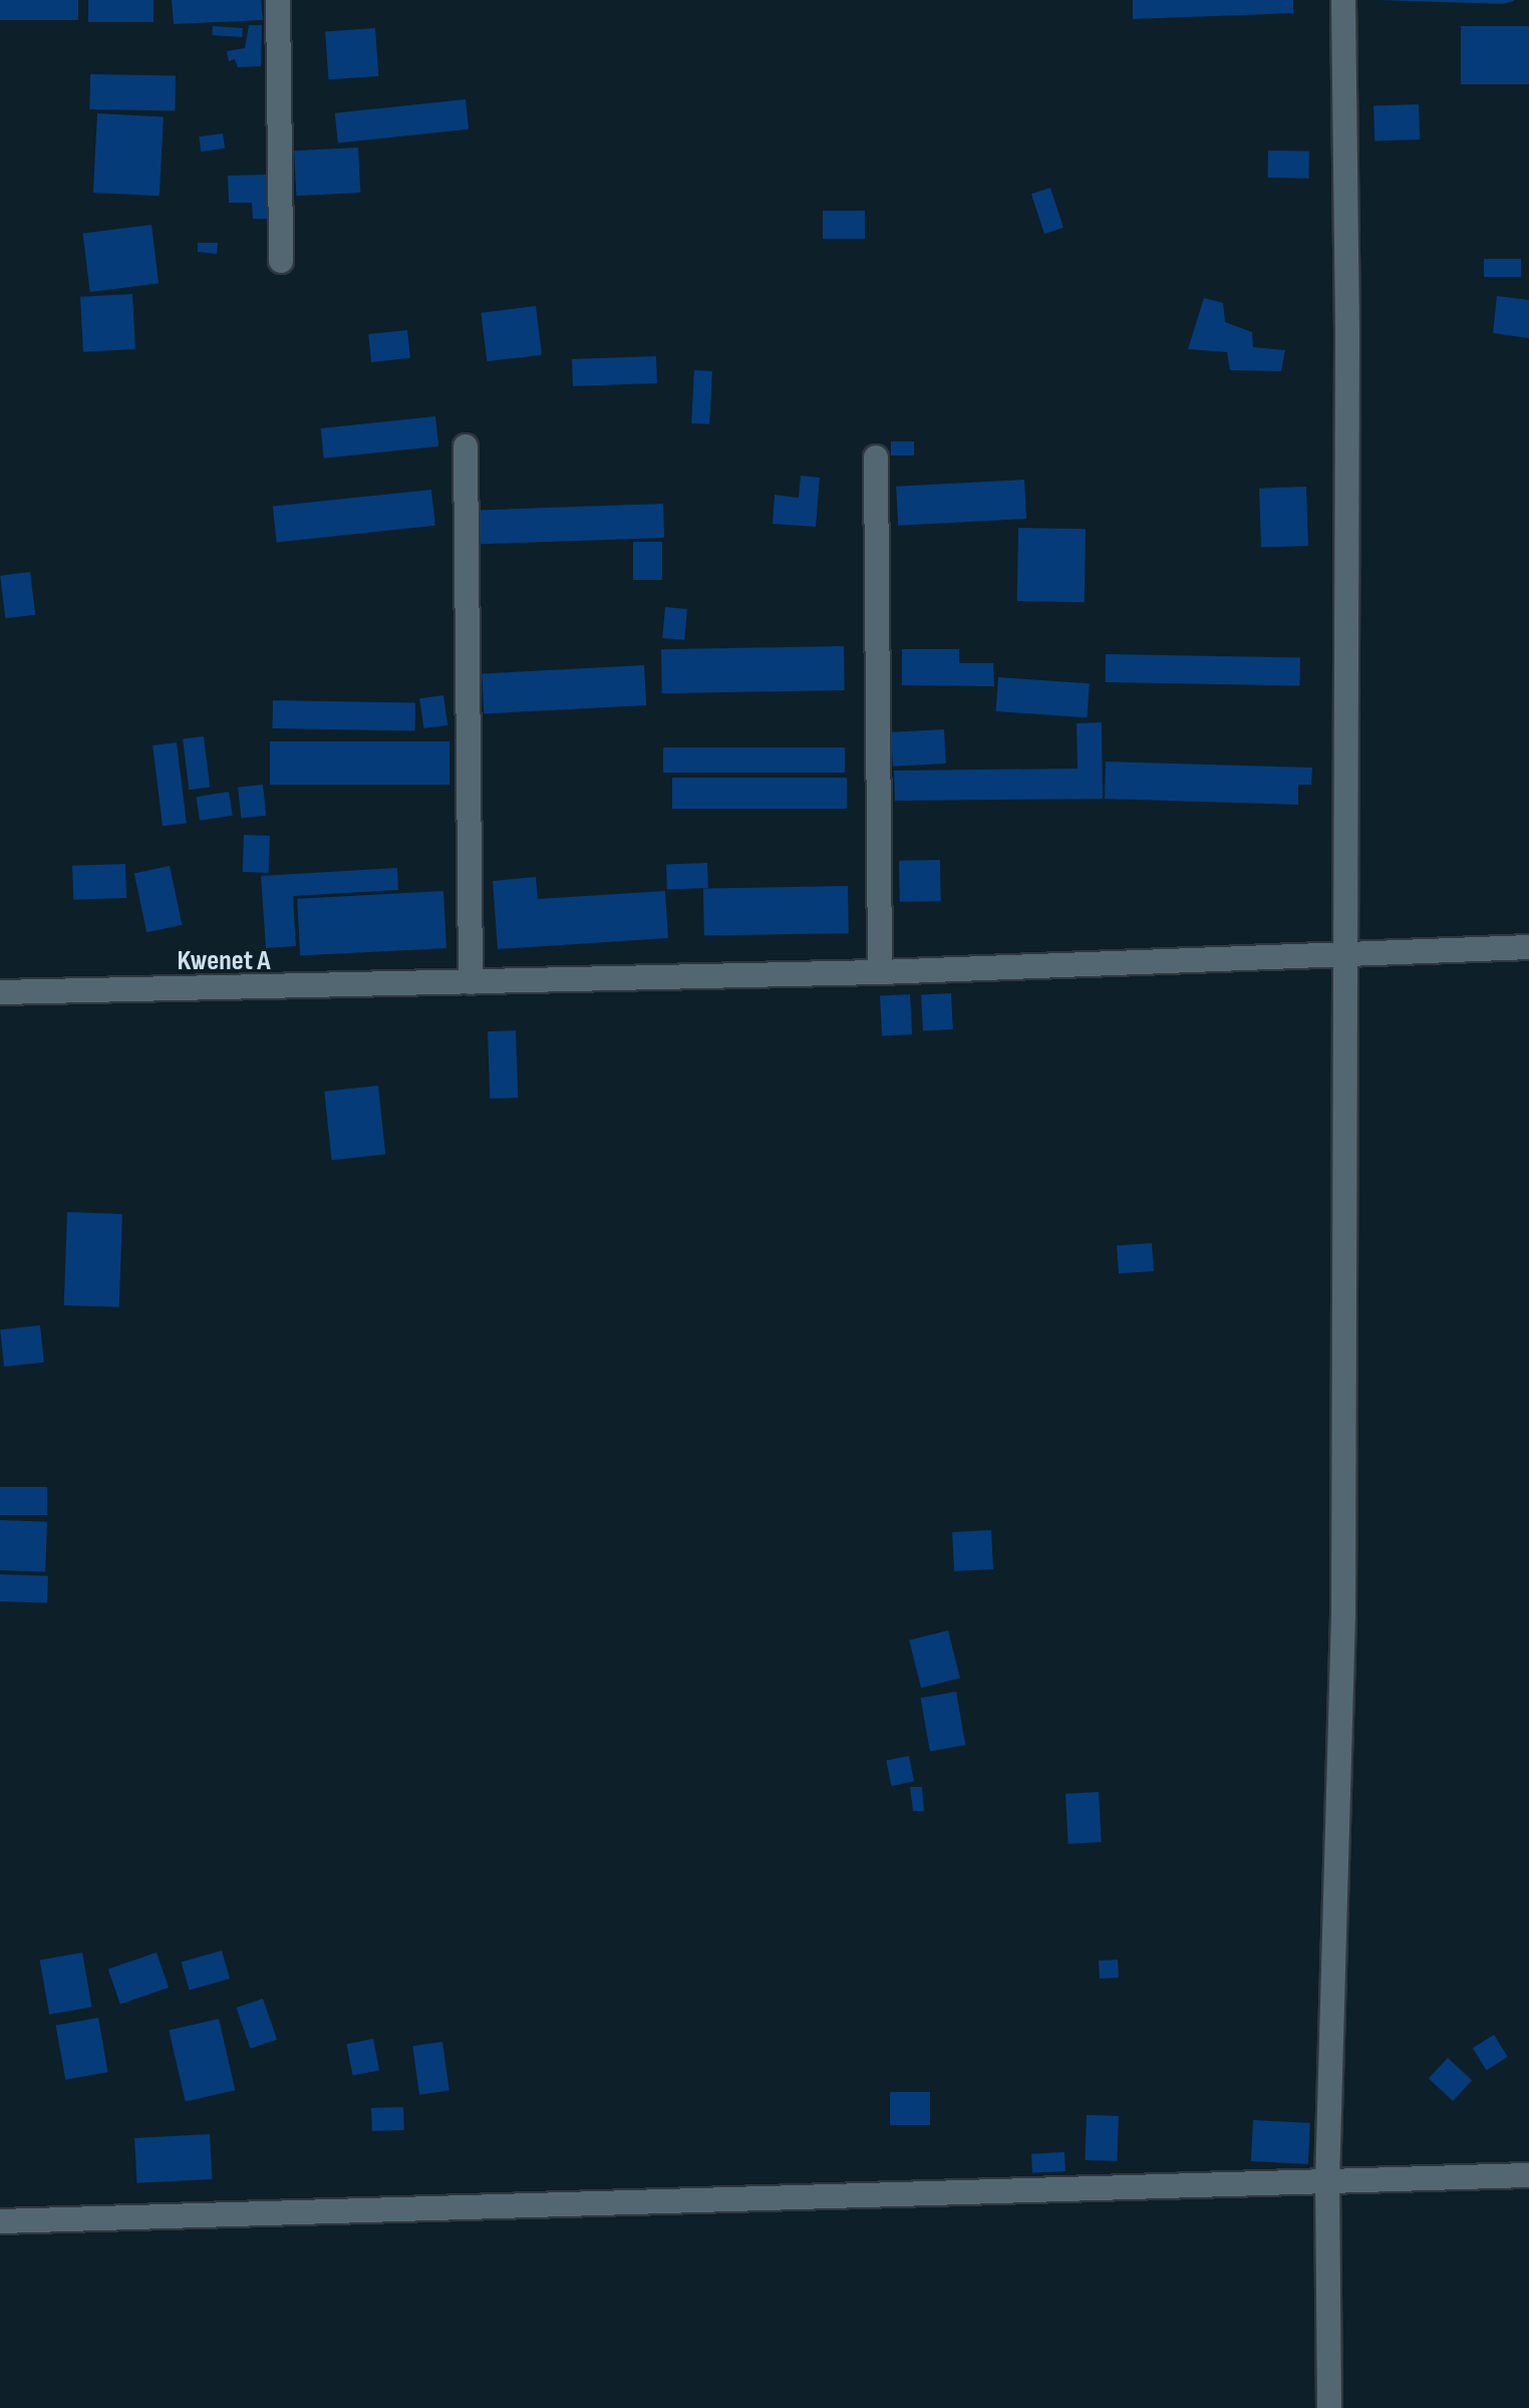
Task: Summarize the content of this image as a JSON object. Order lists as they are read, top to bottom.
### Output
{
  "districts": ["Kwenet A"]
}
